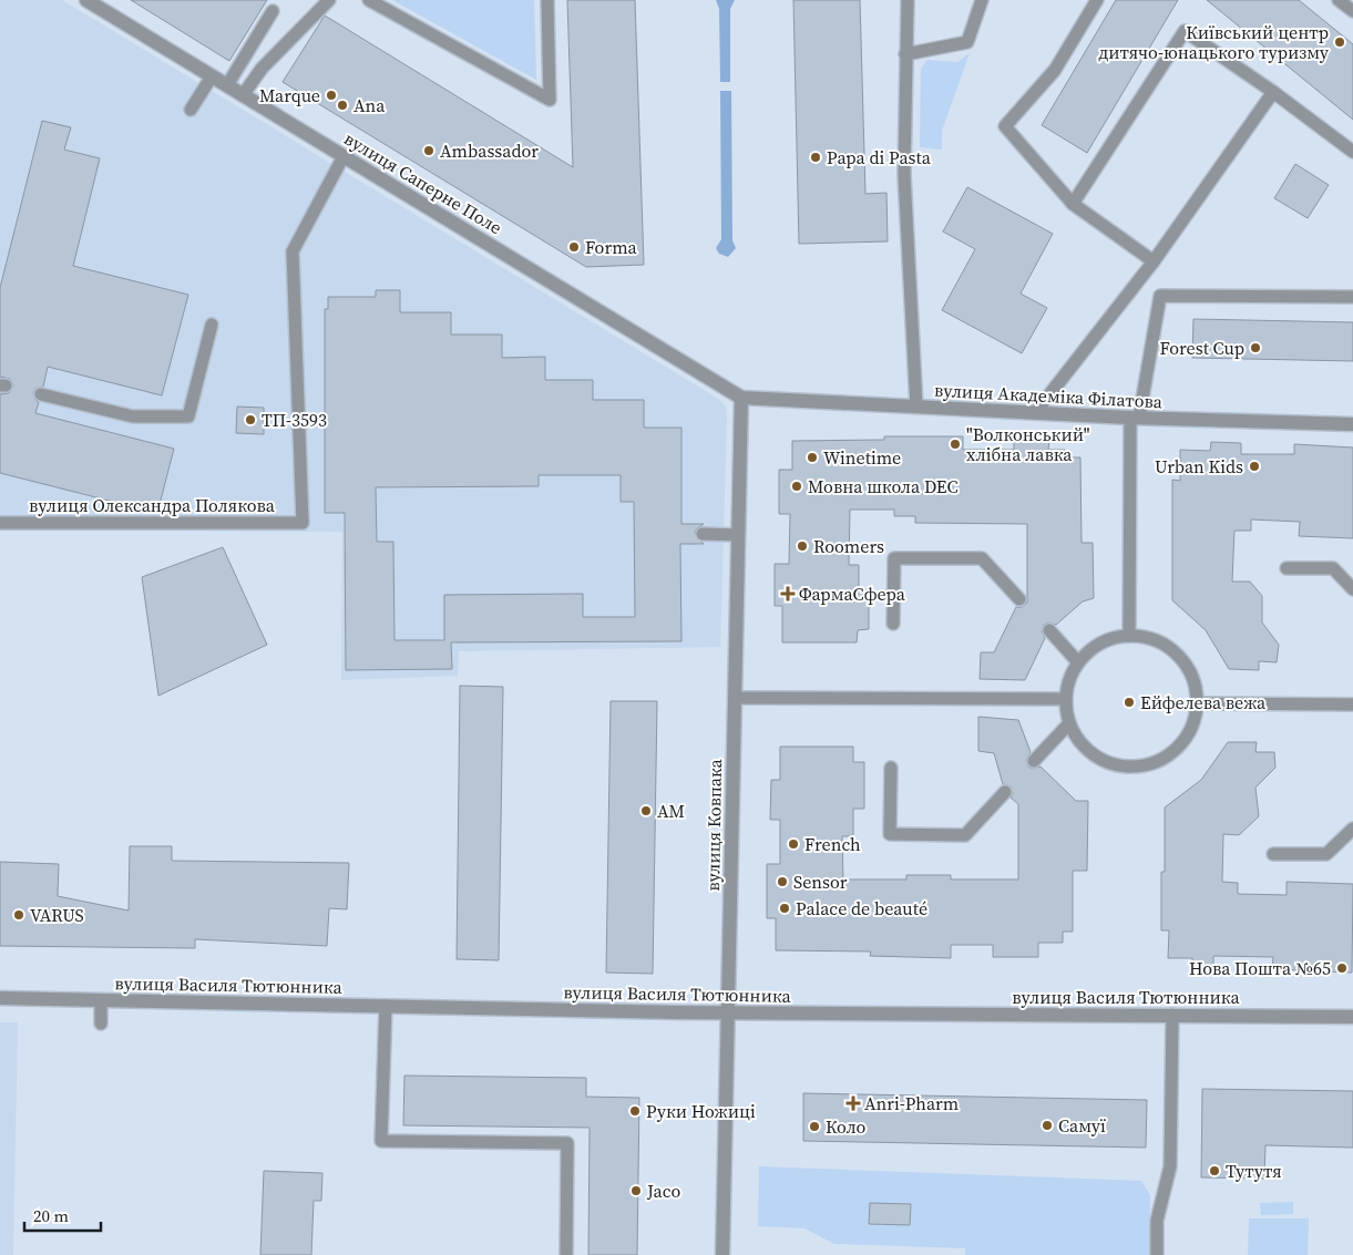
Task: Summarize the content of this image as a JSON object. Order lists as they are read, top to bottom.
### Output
{
  "streets": {
    "street": [
      "вулиця Саперне Поле",
      "вулиця Академіка Філатова",
      "вулиця Ковпака",
      "вулиця Василя Тютюнника"
    ],
    "lane": ["вулиця Олександра Полякова"]
  },
  "crossings": [
    ["вулиця Саперне Поле", "вулиця Академіка Філатова"],
    ["вулиця Саперне Поле", "вулиця Олександра Полякова"],
    ["вулиця Саперне Поле", "вулиця Ковпака"],
    ["вулиця Академіка Філатова", "вулиця Ковпака"],
    ["вулиця Ковпака", "вулиця Василя Тютюнника"]
  ],
  "places": {
    "other": [
      "Київський центр дитячо-юнацького туризму",
      "Marque",
      "Ana",
      "Ambassador",
      "Papa di Pasta",
      "Forma",
      "Forest Cup",
      "ТП-3593",
      "\"Волконський\" хлібна лавка",
      "Winetime",
      "Urban Kids",
      "Мовна школа DEC",
      "Roomers",
      "Ейфелева вежа",
      "AM",
      "French",
      "Sensor",
      "Palace de beauté",
      "VARUS",
      "Нова Пошта №65",
      "Руки Ножиці",
      "Самуї",
      "Коло",
      "Тутутя",
      "Jaco"
    ],
    "health": ["ФармаСфера", "Anri-Pharm"]
  },
  "scale_bar": "20 m"
}
